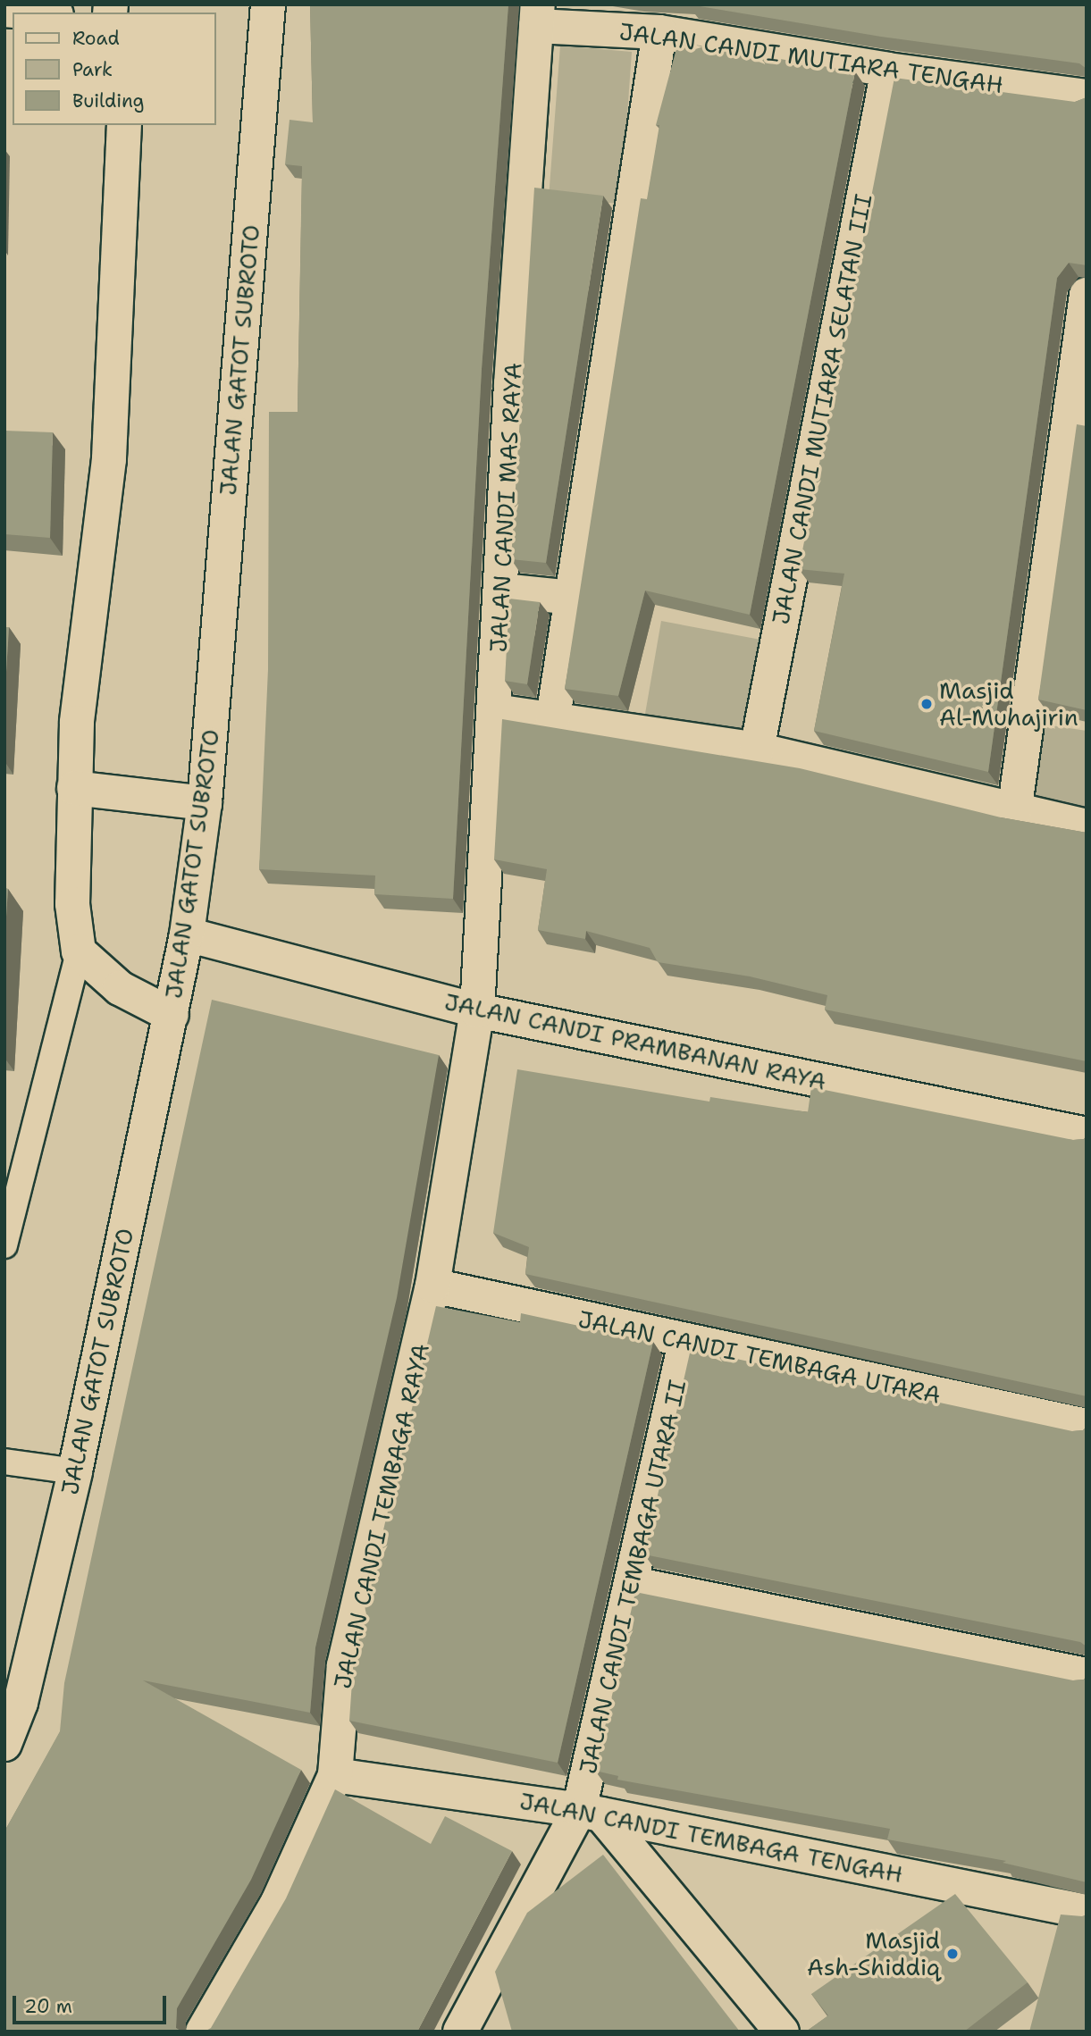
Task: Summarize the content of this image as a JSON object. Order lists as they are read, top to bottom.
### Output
{
  "streets": {
    "street": [
      "JALAN CANDI MUTIARA TENGAH",
      "JALAN GATOT SUBROTO",
      "JALAN CANDI MUTIARA SELATAN III",
      "JALAN CANDI MAS RAYA",
      "JALAN CANDI PRAMBANAN RAYA",
      "JALAN CANDI TEMBAGA UTARA",
      "JALAN CANDI TEMBAGA RAYA",
      "JALAN CANDI TEMBAGA UTARA II",
      "JALAN CANDI TEMBAGA TENGAH"
    ]
  },
  "crossings": [
    ["JALAN CANDI MUTIARA TENGAH", "JALAN CANDI MUTIARA SELATAN III"],
    ["JALAN CANDI MUTIARA TENGAH", "JALAN CANDI MAS RAYA"],
    ["JALAN GATOT SUBROTO", "JALAN CANDI PRAMBANAN RAYA"],
    ["JALAN CANDI MAS RAYA", "JALAN CANDI PRAMBANAN RAYA"],
    ["JALAN CANDI MAS RAYA", "JALAN CANDI TEMBAGA RAYA"],
    ["JALAN CANDI PRAMBANAN RAYA", "JALAN CANDI TEMBAGA RAYA"],
    ["JALAN CANDI TEMBAGA UTARA", "JALAN CANDI TEMBAGA RAYA"],
    ["JALAN CANDI TEMBAGA UTARA", "JALAN CANDI TEMBAGA UTARA II"],
    ["JALAN CANDI TEMBAGA RAYA", "JALAN CANDI TEMBAGA TENGAH"],
    ["JALAN CANDI TEMBAGA UTARA II", "JALAN CANDI TEMBAGA TENGAH"]
  ],
  "places": ["Masjid Al-Muhajirin", "Masjid Ash-Shiddiq"],
  "legend": ["Road", "Park", "Building"],
  "scale_bar": "20 m"
}
